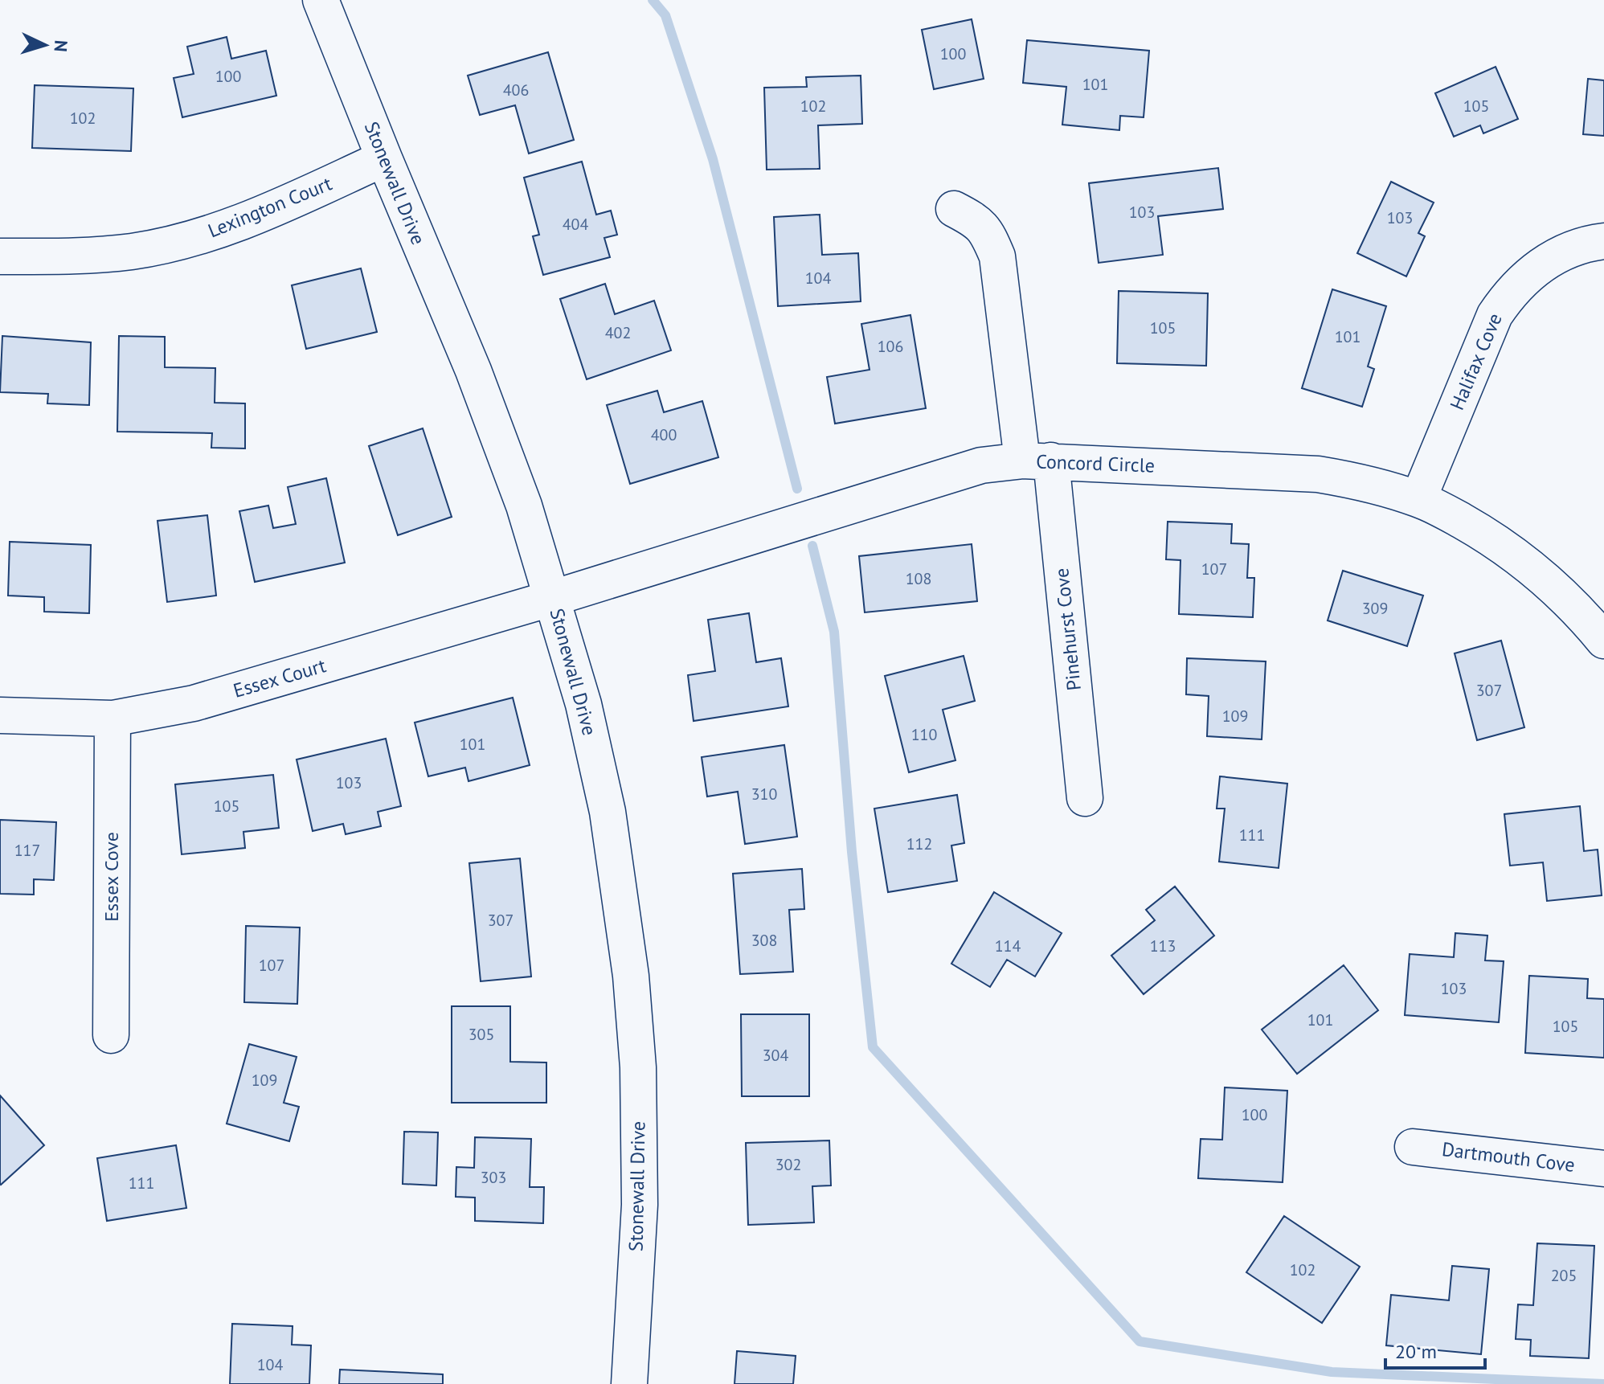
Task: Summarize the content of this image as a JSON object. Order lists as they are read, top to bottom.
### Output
{
  "streets": {
    "street": [
      "Stonewall Drive",
      "Lexington Court",
      "Halifax Cove",
      "Concord Circle",
      "Pinehurst Cove",
      "Essex Court",
      "Essex Cove",
      "Dartmouth Cove"
    ]
  },
  "crossings": [
    ["Stonewall Drive", "Lexington Court"],
    ["Stonewall Drive", "Concord Circle"],
    ["Stonewall Drive", "Essex Court"],
    ["Halifax Cove", "Concord Circle"],
    ["Concord Circle", "Pinehurst Cove"],
    ["Concord Circle", "Essex Court"],
    ["Essex Court", "Essex Cove"]
  ],
  "house_numbers": [
    "100",
    "100",
    "101",
    "406",
    "102",
    "105",
    "102",
    "103",
    "103",
    "404",
    "104",
    "105",
    "402",
    "101",
    "106",
    "400",
    "107",
    "108",
    "309",
    "307",
    "109",
    "110",
    "101",
    "103",
    "310",
    "105",
    "111",
    "112",
    "117",
    "307",
    "308",
    "114",
    "113",
    "107",
    "103",
    "101",
    "105",
    "305",
    "304",
    "109",
    "100",
    "302",
    "303",
    "111",
    "102",
    "205",
    "104"
  ],
  "scale_bar": "20 m",
  "north": "right"
}
